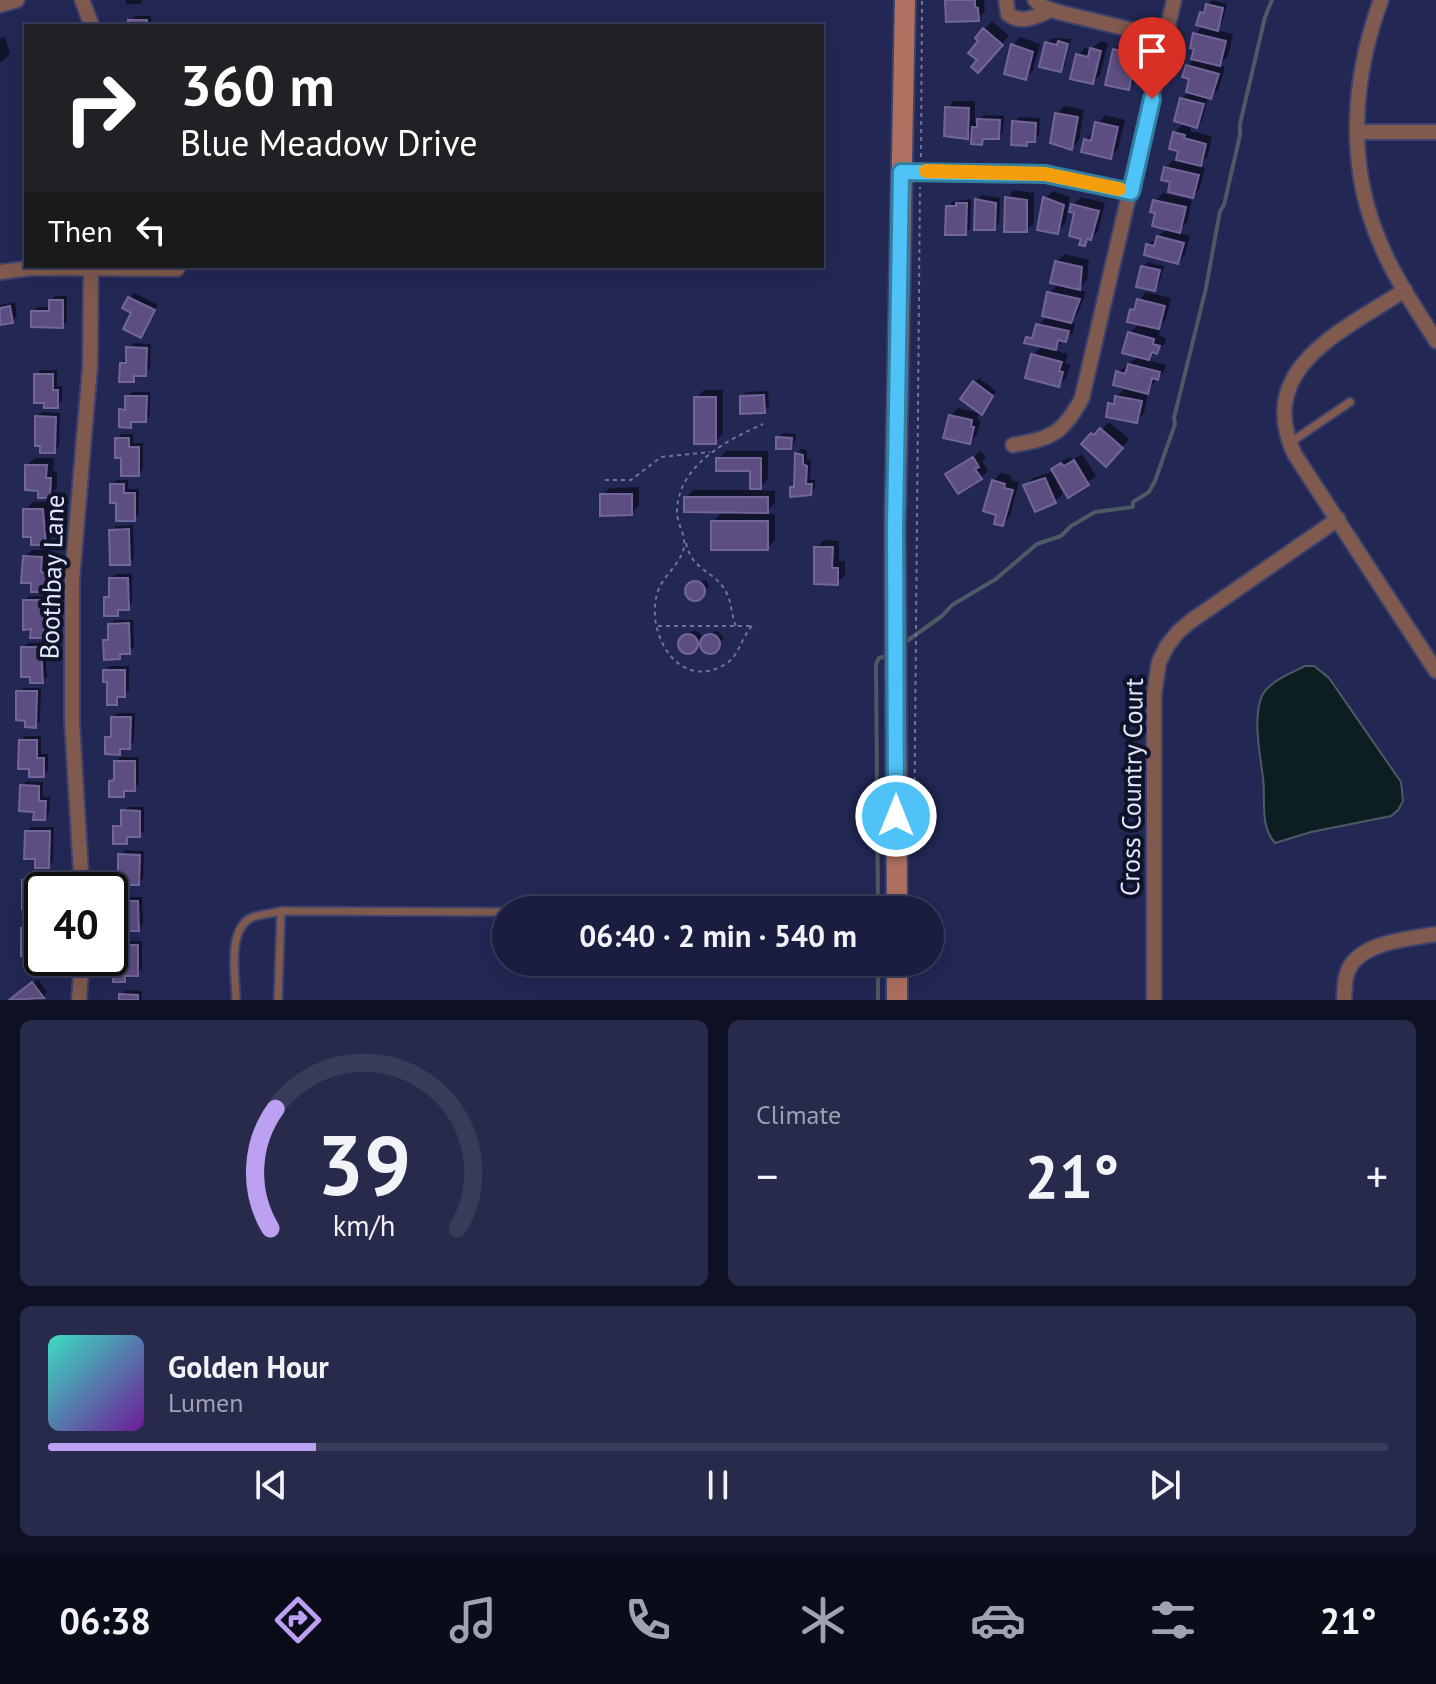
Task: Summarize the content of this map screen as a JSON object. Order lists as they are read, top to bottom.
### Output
{
  "streets": {
    "street": ["Boothbay Lane", "Cross Country Court"]
  },
  "page": {
    "turn": ["360 m", "Blue Meadow Drive"],
    "then": "Then",
    "limit": "40",
    "trip": "06:40 · 2 min · 540 m",
    "tile": "Climate",
    "heat": ["−", "21°", "+"],
    "song": ["Golden Hour", "Lumen"],
    "tabs": ["06:38", "21°"],
    "gauge": ["39", "km/h"]
  }
}
